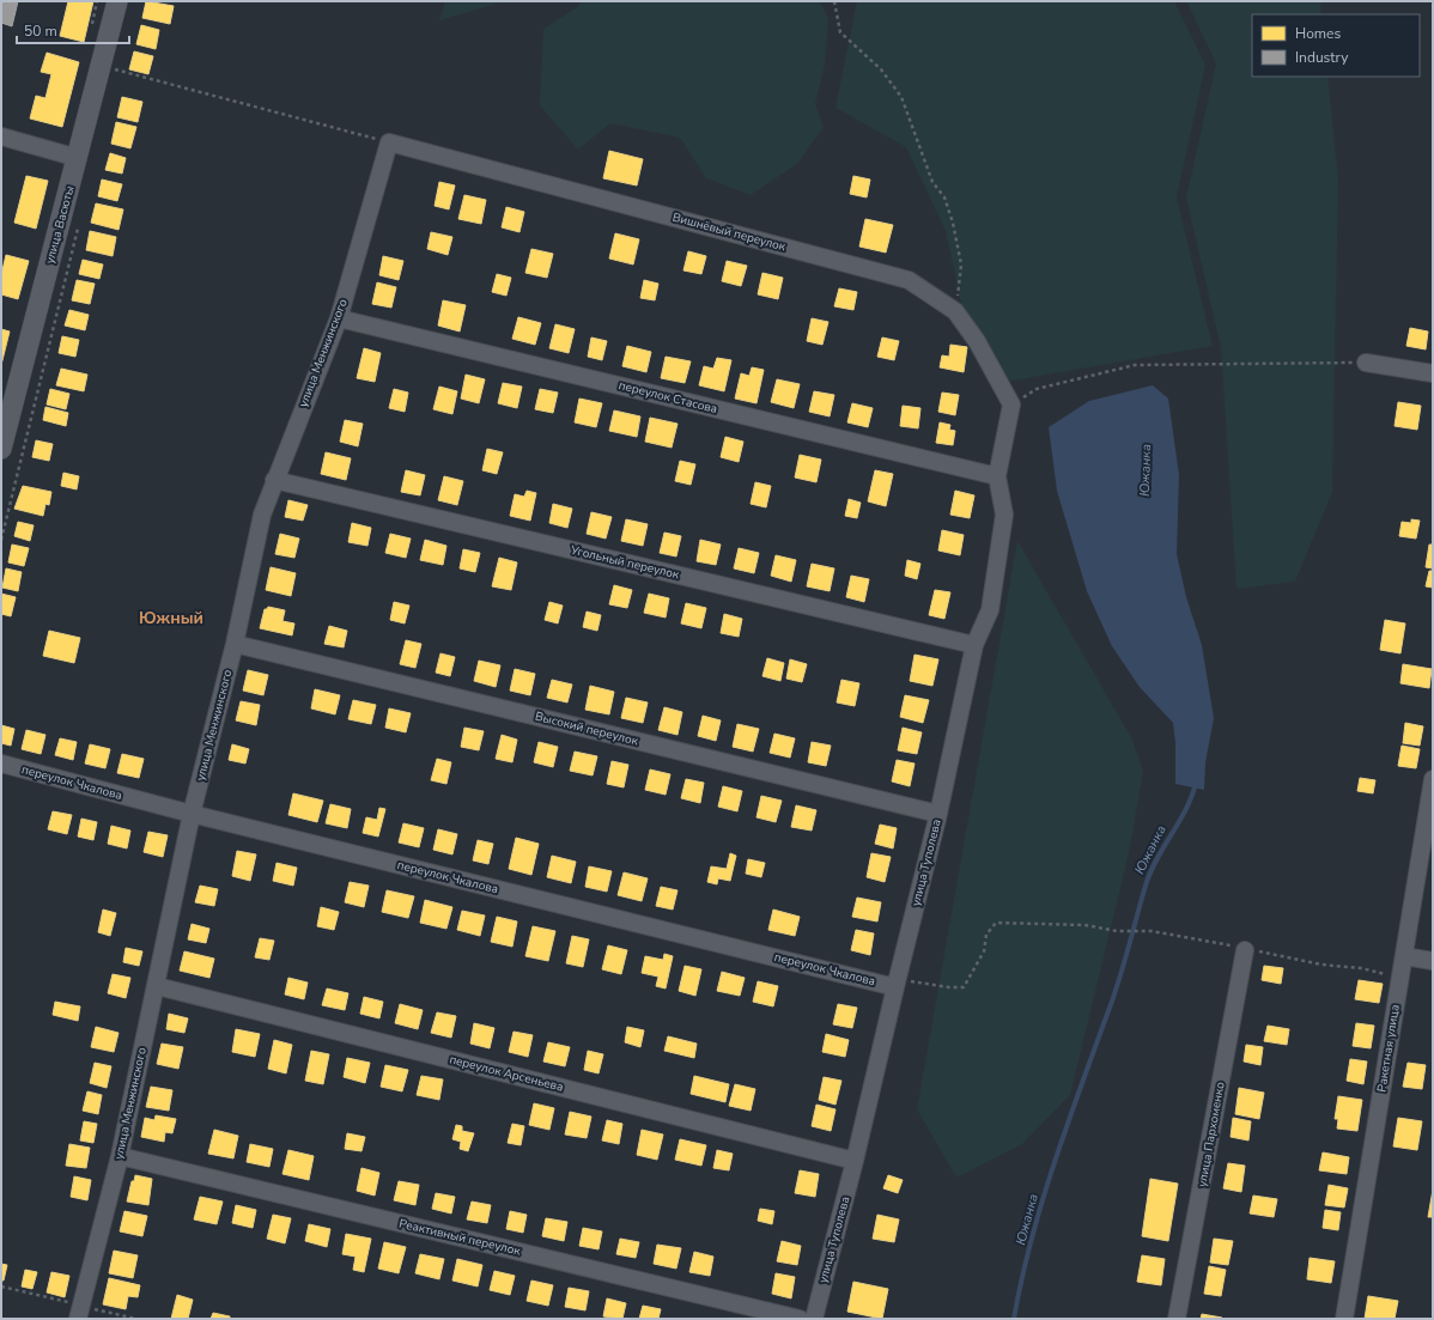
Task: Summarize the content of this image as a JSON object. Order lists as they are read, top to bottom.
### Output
{
  "streets": {
    "street": [
      "улица Васюты",
      "Вишнёвый переулок",
      "улица Менжинского",
      "переулок Стасова",
      "Угольный переулок",
      "Высокий переулок",
      "переулок Чкалова",
      "улица Туполева",
      "Ракетная улица",
      "переулок Арсеньева",
      "улица Пархоменко",
      "Реактивный переулок"
    ]
  },
  "crossings": [
    ["Вишнёвый переулок", "улица Менжинского"],
    ["Вишнёвый переулок", "улица Туполева"],
    ["улица Менжинского", "переулок Стасова"],
    ["улица Менжинского", "Угольный переулок"],
    ["улица Менжинского", "Высокий переулок"],
    ["улица Менжинского", "переулок Чкалова"],
    ["улица Менжинского", "переулок Арсеньева"],
    ["улица Менжинского", "Реактивный переулок"],
    ["переулок Стасова", "улица Туполева"],
    ["Угольный переулок", "улица Туполева"],
    ["Высокий переулок", "улица Туполева"],
    ["переулок Чкалова", "улица Туполева"],
    ["улица Туполева", "переулок Арсеньева"]
  ],
  "districts": ["Южный"],
  "water": ["Южанка"],
  "legend": ["Homes", "Industry"],
  "scale_bar": "50 m"
}
